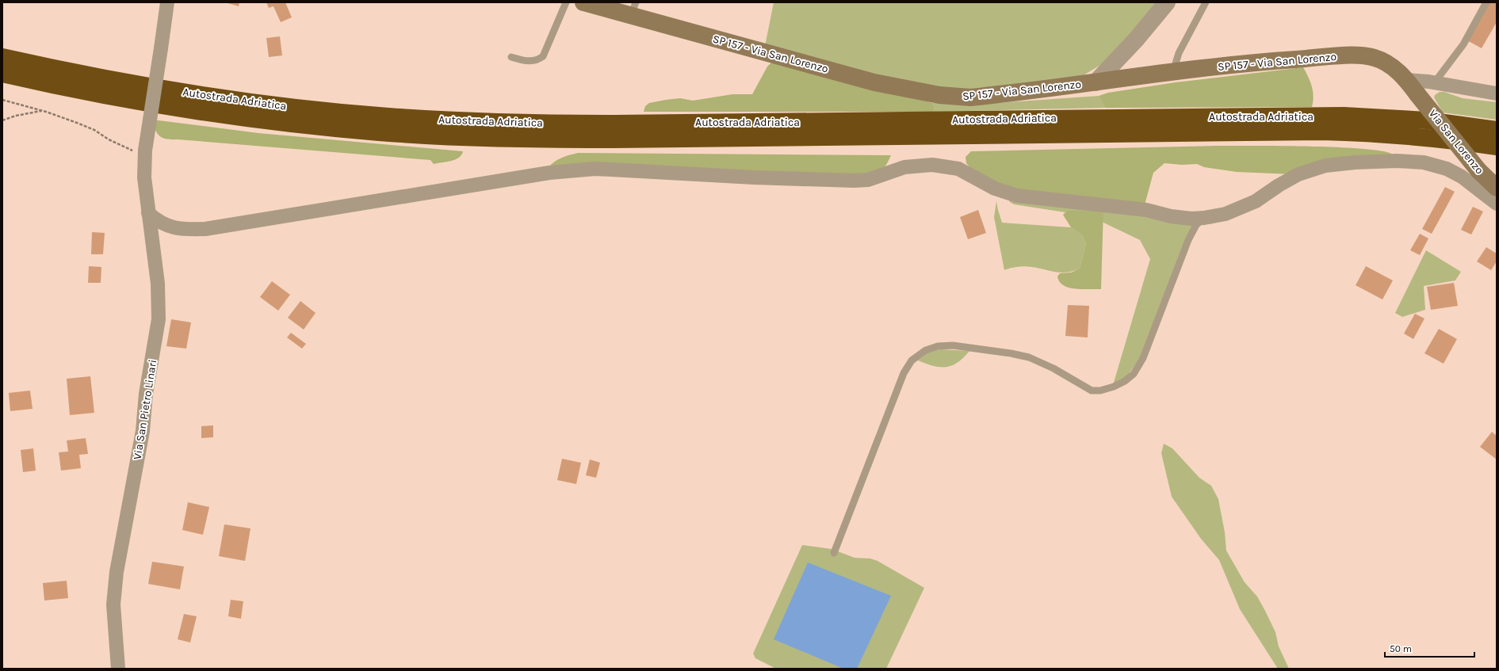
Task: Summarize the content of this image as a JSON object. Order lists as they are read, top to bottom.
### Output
{
  "streets": {
    "highway": ["Autostrada Adriatica"],
    "main road": ["SP 157 - Via San Lorenzo", "Via San Lorenzo"],
    "street": ["Via San Pietro Linari"]
  },
  "crossings": [
    ["SP 157 - Via San Lorenzo", "Via San Lorenzo"]
  ],
  "scale_bar": "50 m"
}
